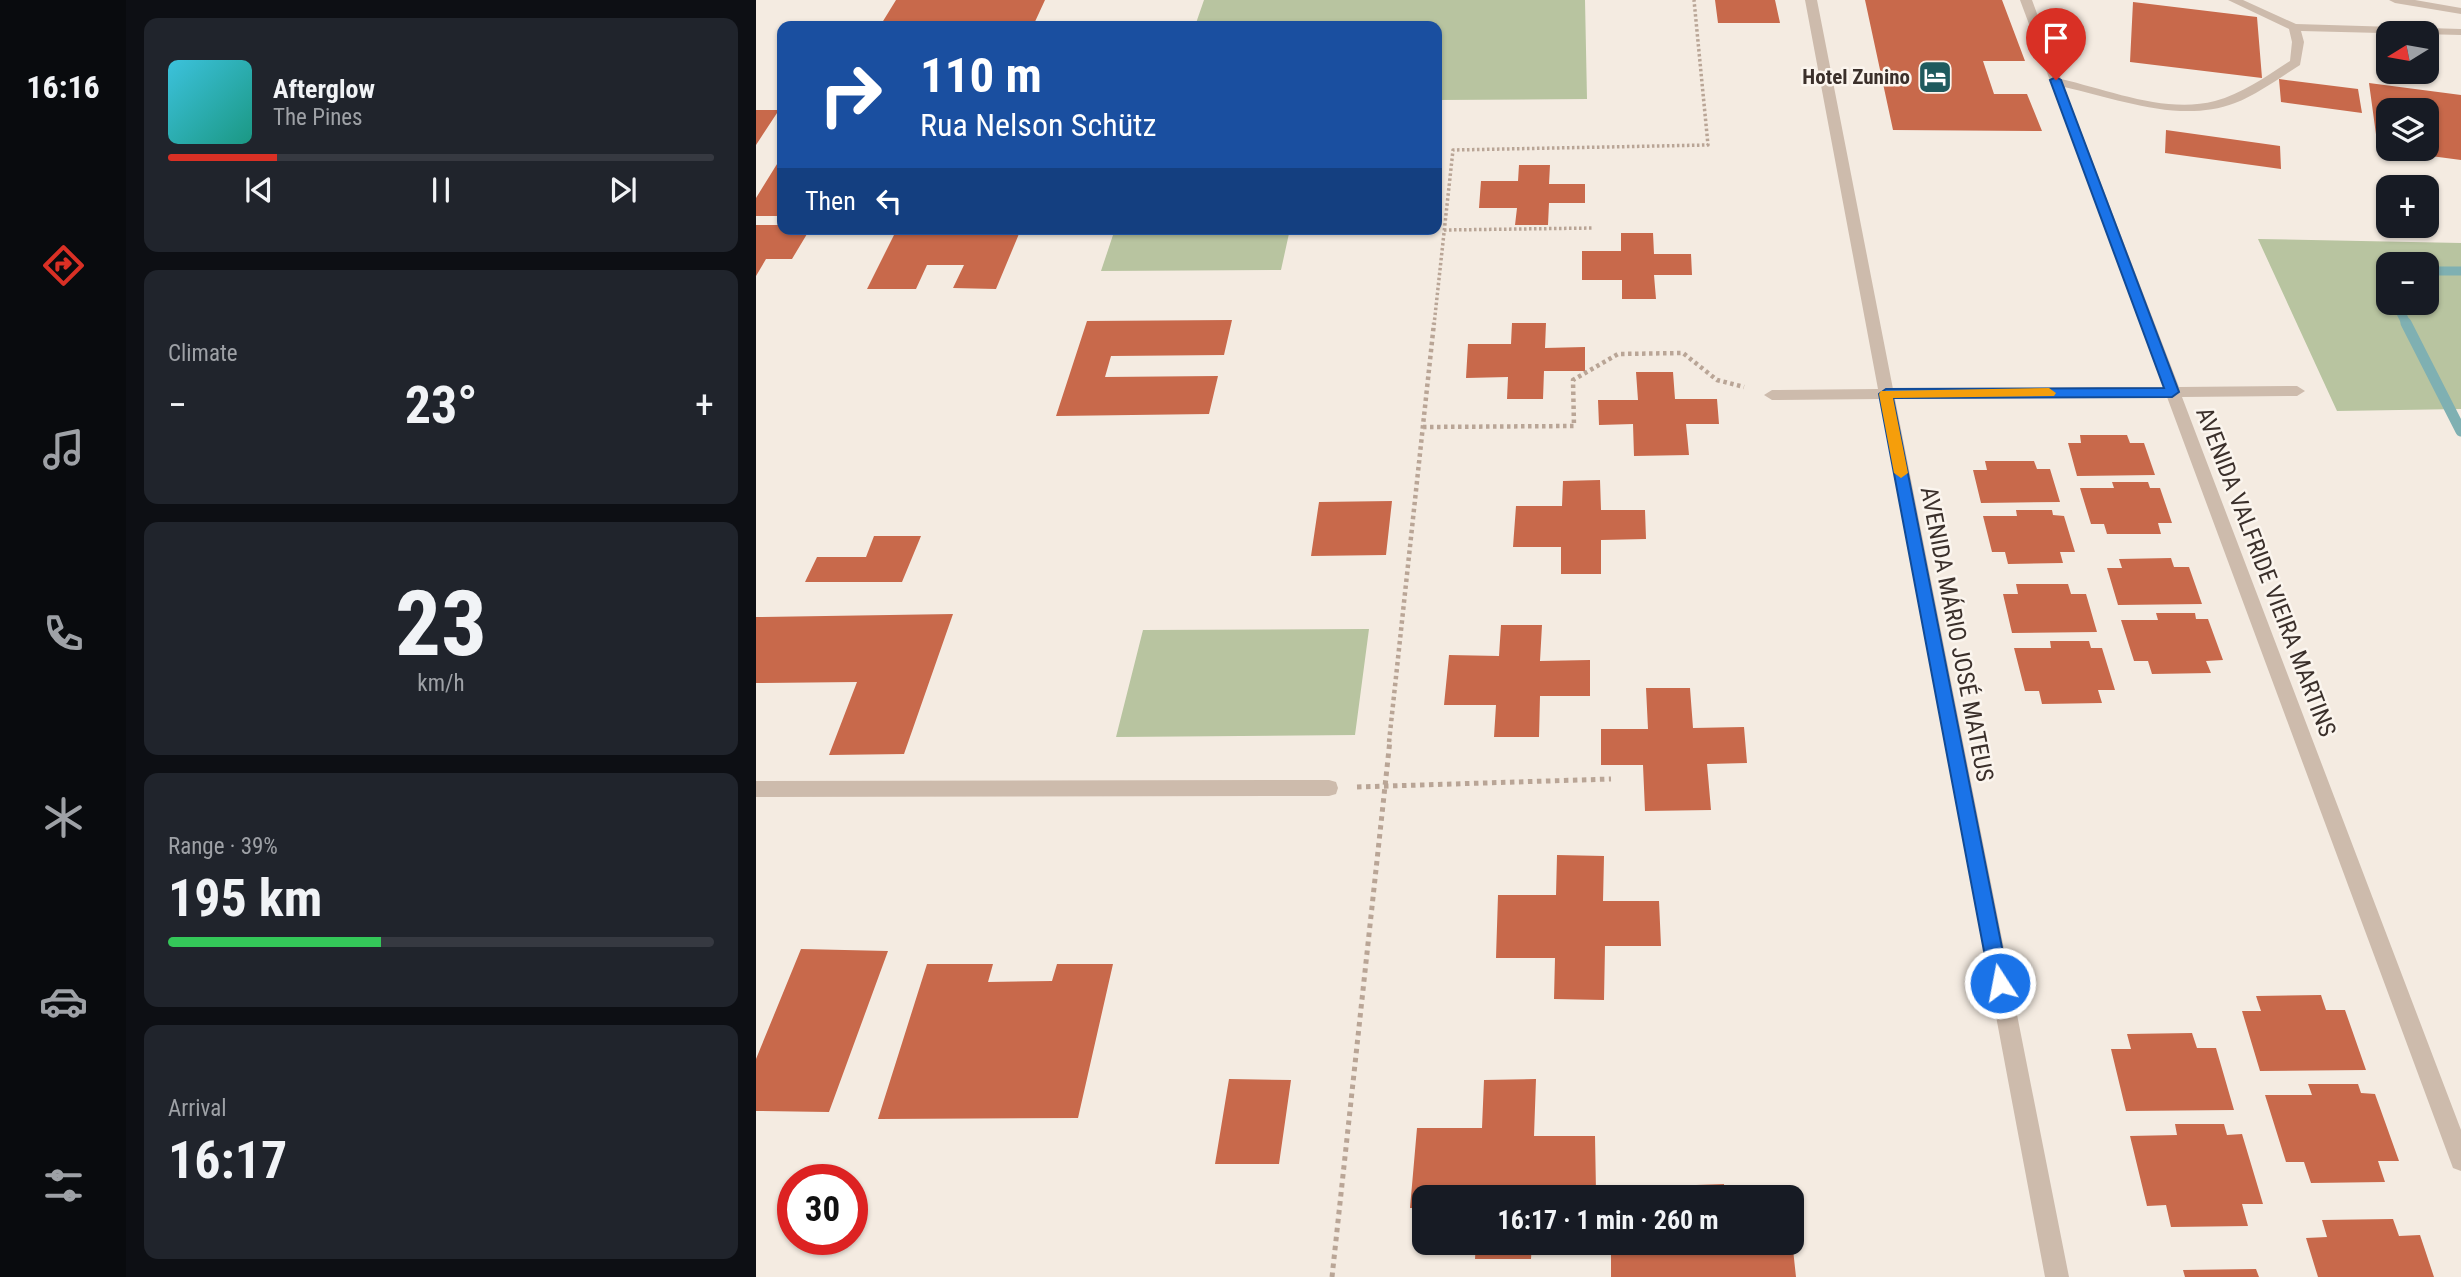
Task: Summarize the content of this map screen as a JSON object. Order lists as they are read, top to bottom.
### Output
{
  "streets": {
    "street": ["AVENIDA VALFRIDE VIEIRA MARTINS", "AVENIDA MÁRIO JOSÉ MATEUS"]
  },
  "places": {
    "hotel": ["Hotel Zunino"]
  },
  "north": "left",
  "page": {
    "tabs": "16:16",
    "map_buttons": ["+", "−"],
    "turn": ["110 m", "Rua Nelson Schütz"],
    "song": ["Afterglow", "The Pines"],
    "then": "Then",
    "tile": [
      "Climate",
      ["23", "km/h"],
      ["Range · 39%", "195 km"],
      ["Arrival", "16:17"]
    ],
    "heat": ["−", "23°", "+"],
    "limit": "30",
    "trip": "16:17 · 1 min · 260 m"
  }
}
